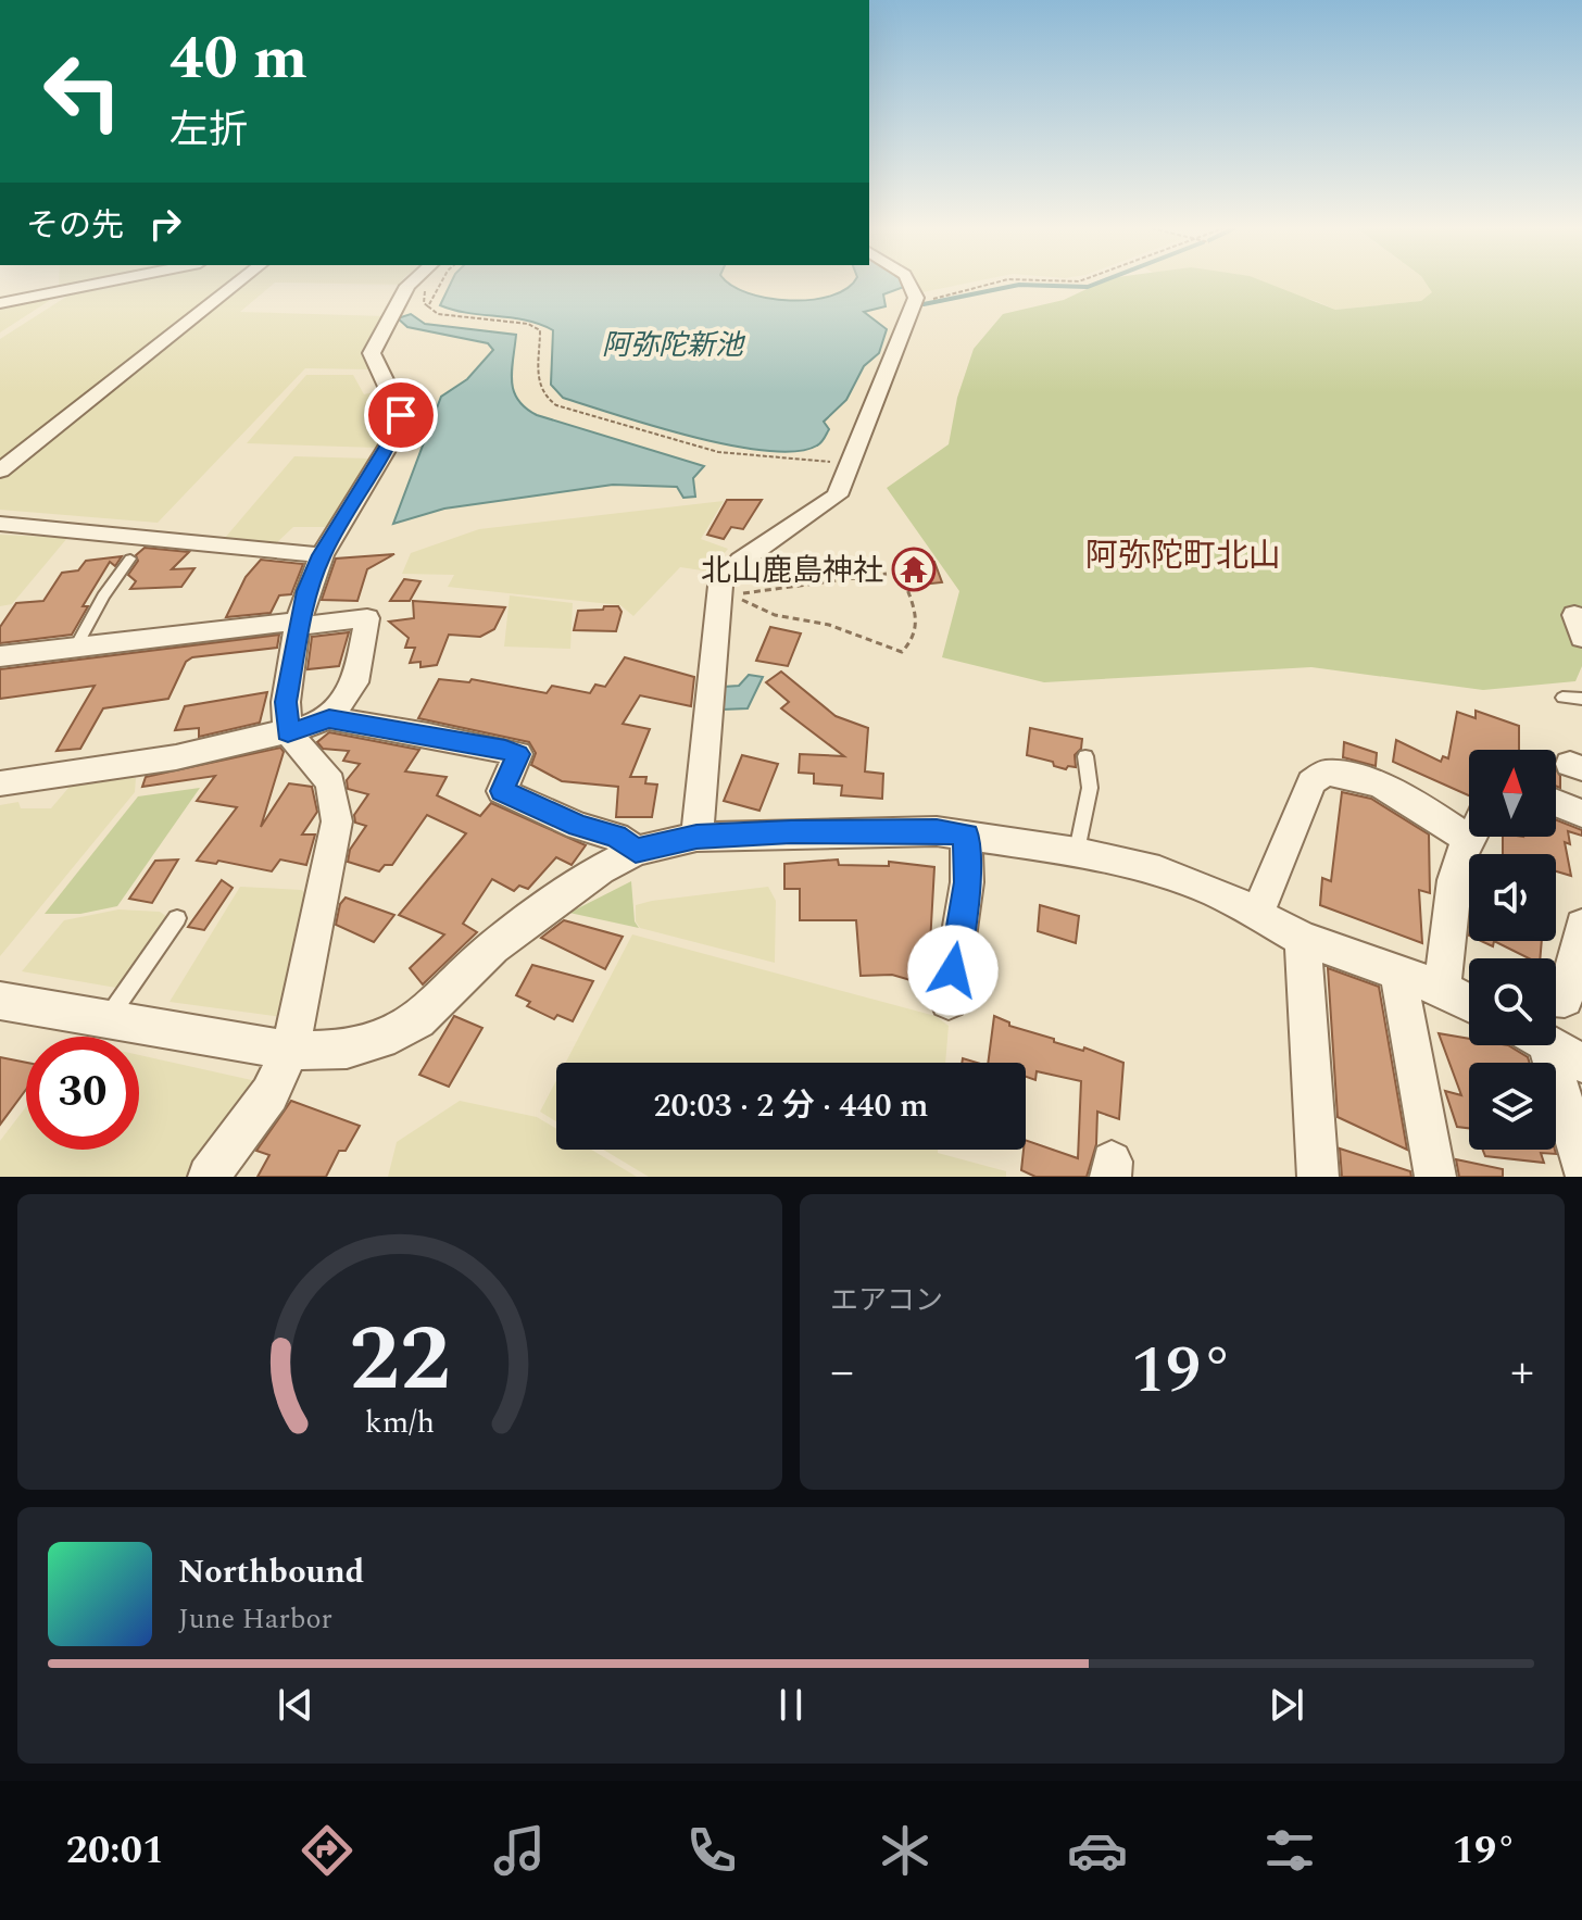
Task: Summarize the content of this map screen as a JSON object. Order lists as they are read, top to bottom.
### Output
{
  "districts": ["阿弥陀町北山"],
  "water": ["阿弥陀新池"],
  "places": {
    "temple": ["北山鹿島神社"]
  },
  "north": "top",
  "page": {
    "turn": ["40 m", "左折"],
    "then": "その先",
    "limit": "30",
    "trip": "20:03 · 2 分 · 440 m",
    "tile": "エアコン",
    "heat": ["−", "19°", "+"],
    "song": ["Northbound", "June Harbor"],
    "tabs": ["20:01", "19°"],
    "gauge": ["22", "km/h"]
  }
}
